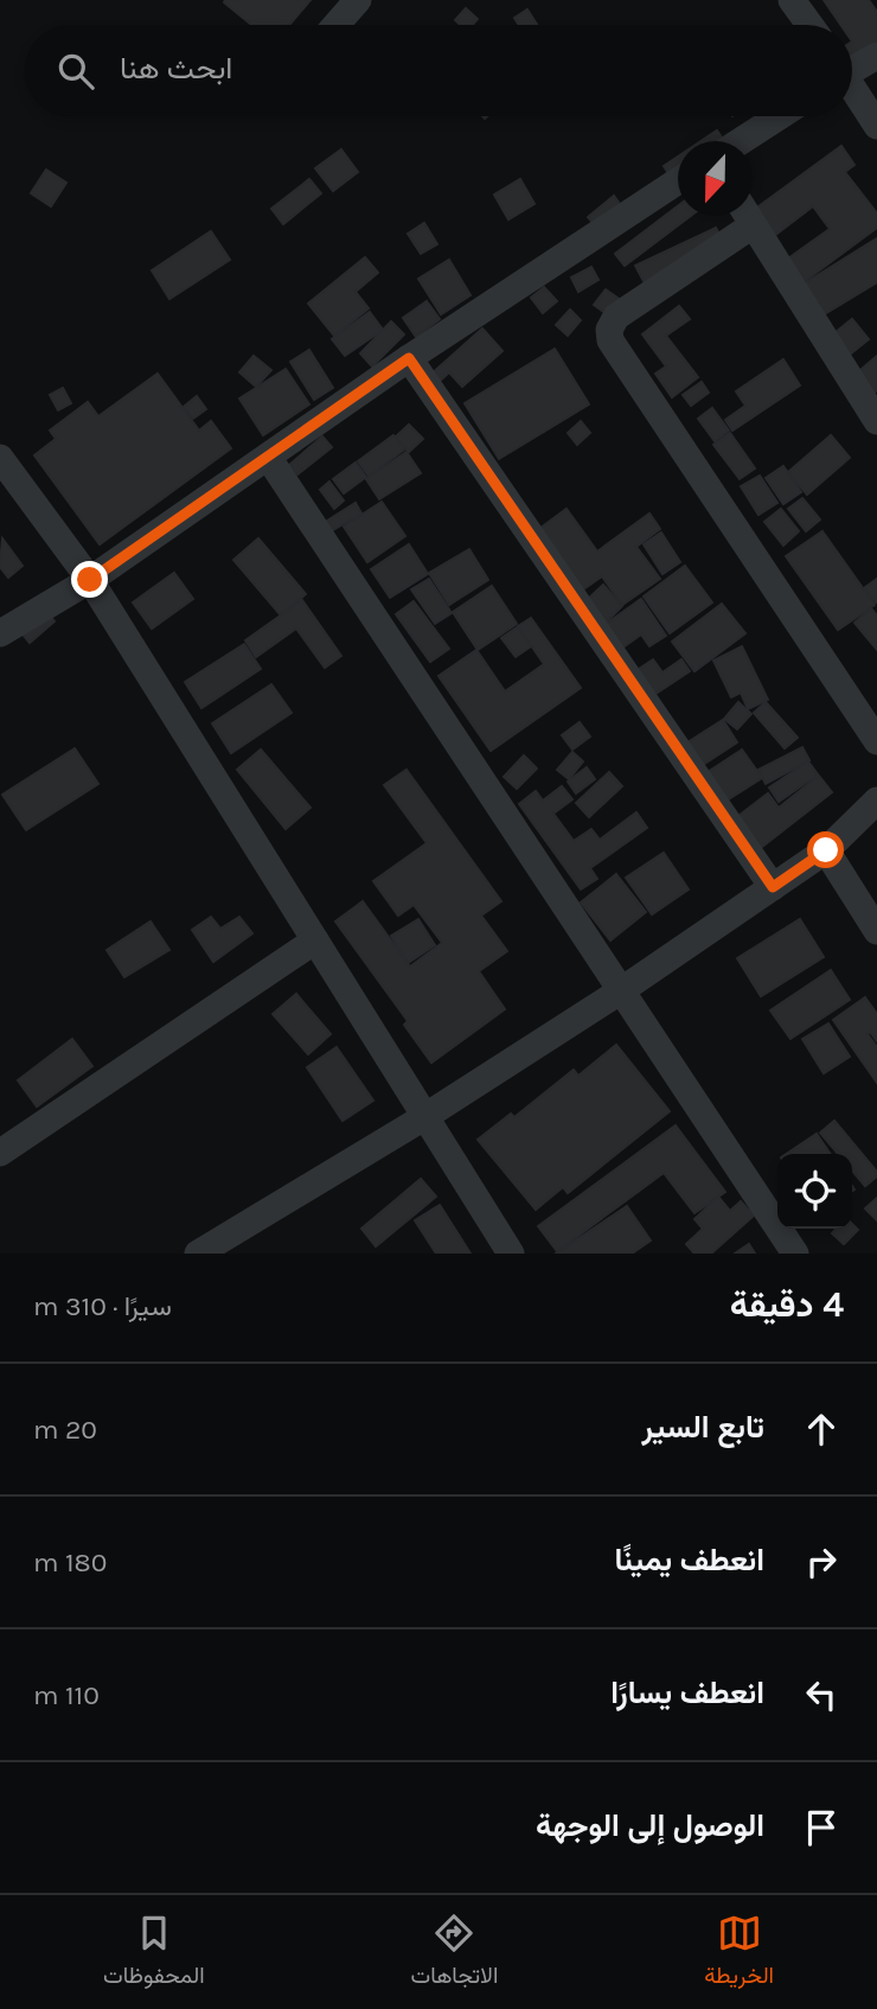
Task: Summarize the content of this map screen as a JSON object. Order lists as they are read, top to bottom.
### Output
{
  "north": "bottom",
  "page": {
    "search": "ابحث هنا",
    "heading": ["4 دقيقة", "سيرًا · 310 m"],
    "list": [
      ["تابع السير", "20 m"],
      ["انعطف يمينًا", "180 m"],
      ["انعطف يسارًا", "110 m"],
      "الوصول إلى الوجهة"
    ],
    "nav": ["الخريطة", "الاتجاهات", "المحفوظات"]
  }
}
